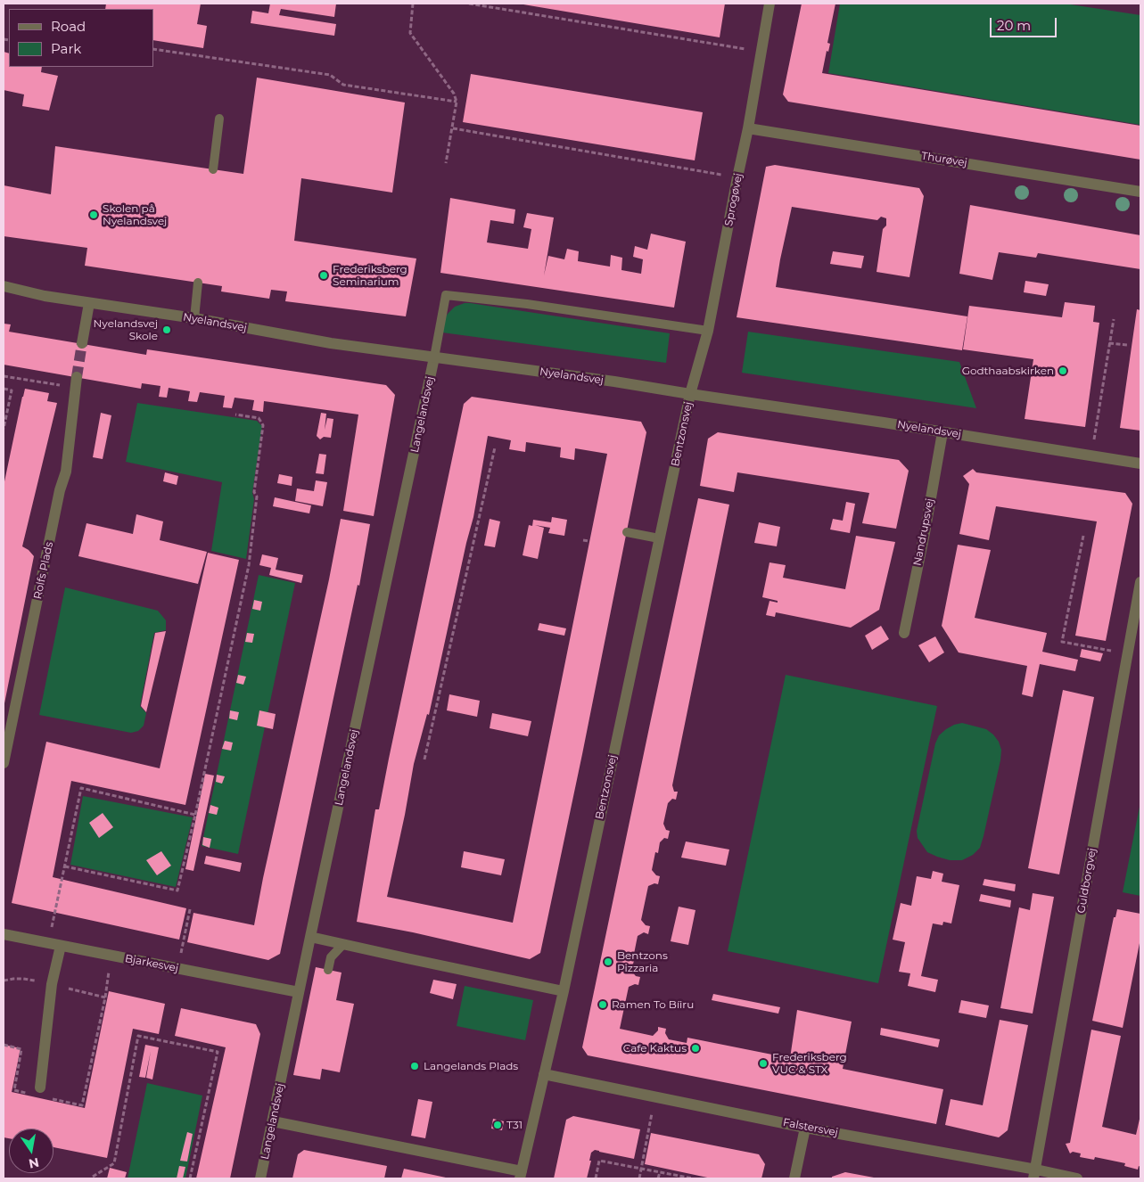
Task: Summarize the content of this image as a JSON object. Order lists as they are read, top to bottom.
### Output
{
  "streets": {
    "street": [
      "Thurøvej",
      "Sprogøvej",
      "Nyelandsvej",
      "Langelandsvej",
      "Bentzonsvej",
      "Nandrupsvej",
      "Rolfs Plads",
      "Guldborgvej",
      "Bjarkesvej",
      "Falstersvej"
    ]
  },
  "crossings": [
    ["Thurøvej", "Sprogøvej"],
    ["Sprogøvej", "Nyelandsvej"],
    ["Sprogøvej", "Bentzonsvej"],
    ["Nyelandsvej", "Langelandsvej"],
    ["Nyelandsvej", "Bentzonsvej"],
    ["Nyelandsvej", "Nandrupsvej"],
    ["Langelandsvej", "Bjarkesvej"],
    ["Bentzonsvej", "Falstersvej"],
    ["Guldborgvej", "Falstersvej"]
  ],
  "places": [
    "Skolen på Nyelandsvej",
    "Frederiksberg Seminarium",
    "Nyelandsvej Skole",
    "Godthaabskirken",
    "Bentzons Pizzaria",
    "Ramen To Bíiru",
    "Cafe Kaktus",
    "Frederiksberg VUC & STX",
    "Langelands Plads",
    "T31"
  ],
  "legend": ["Road", "Park"],
  "scale_bar": "20 m",
  "north": "bottom"
}
